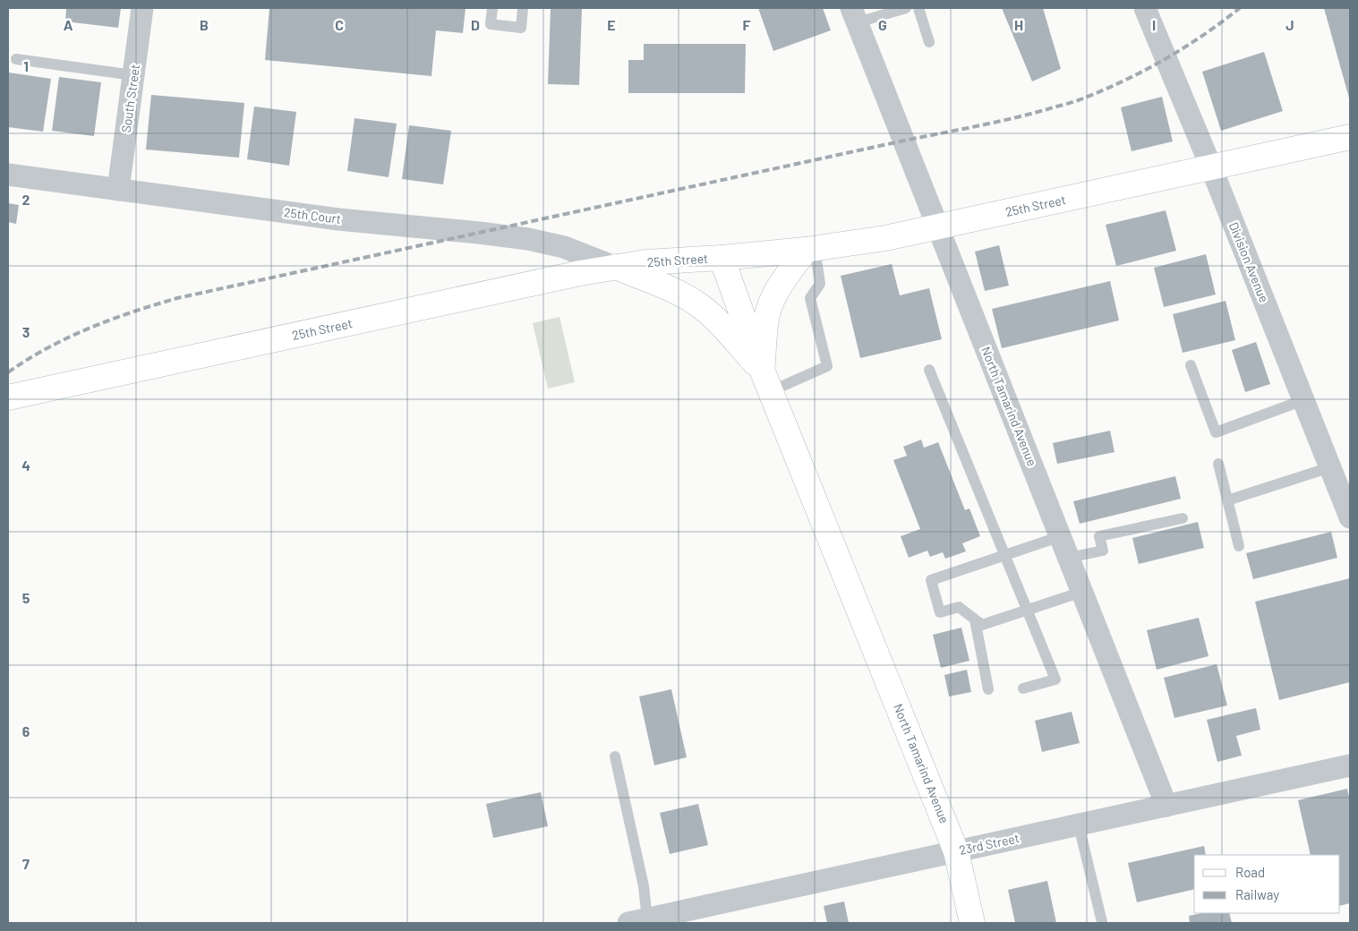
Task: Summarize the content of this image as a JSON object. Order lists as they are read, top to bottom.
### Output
{
  "streets": {
    "main road": ["25th Street", "North Tamarind Avenue"],
    "street": [
      "South Street",
      "25th Court",
      "Division Avenue",
      "23rd Street"
    ]
  },
  "crossings": [
    ["South Street", "25th Court"],
    ["25th Street", "25th Court"],
    ["25th Street", "Division Avenue"],
    ["25th Street", "North Tamarind Avenue"],
    ["North Tamarind Avenue", "23rd Street"]
  ],
  "legend": ["Road", "Railway"],
  "grid": {
    "columns": [
      "A",
      "B",
      "C",
      "D",
      "E",
      "F",
      "G",
      "H",
      "I",
      "J"
    ],
    "rows": [
      "1",
      "2",
      "3",
      "4",
      "5",
      "6",
      "7"
    ]
  }
}
